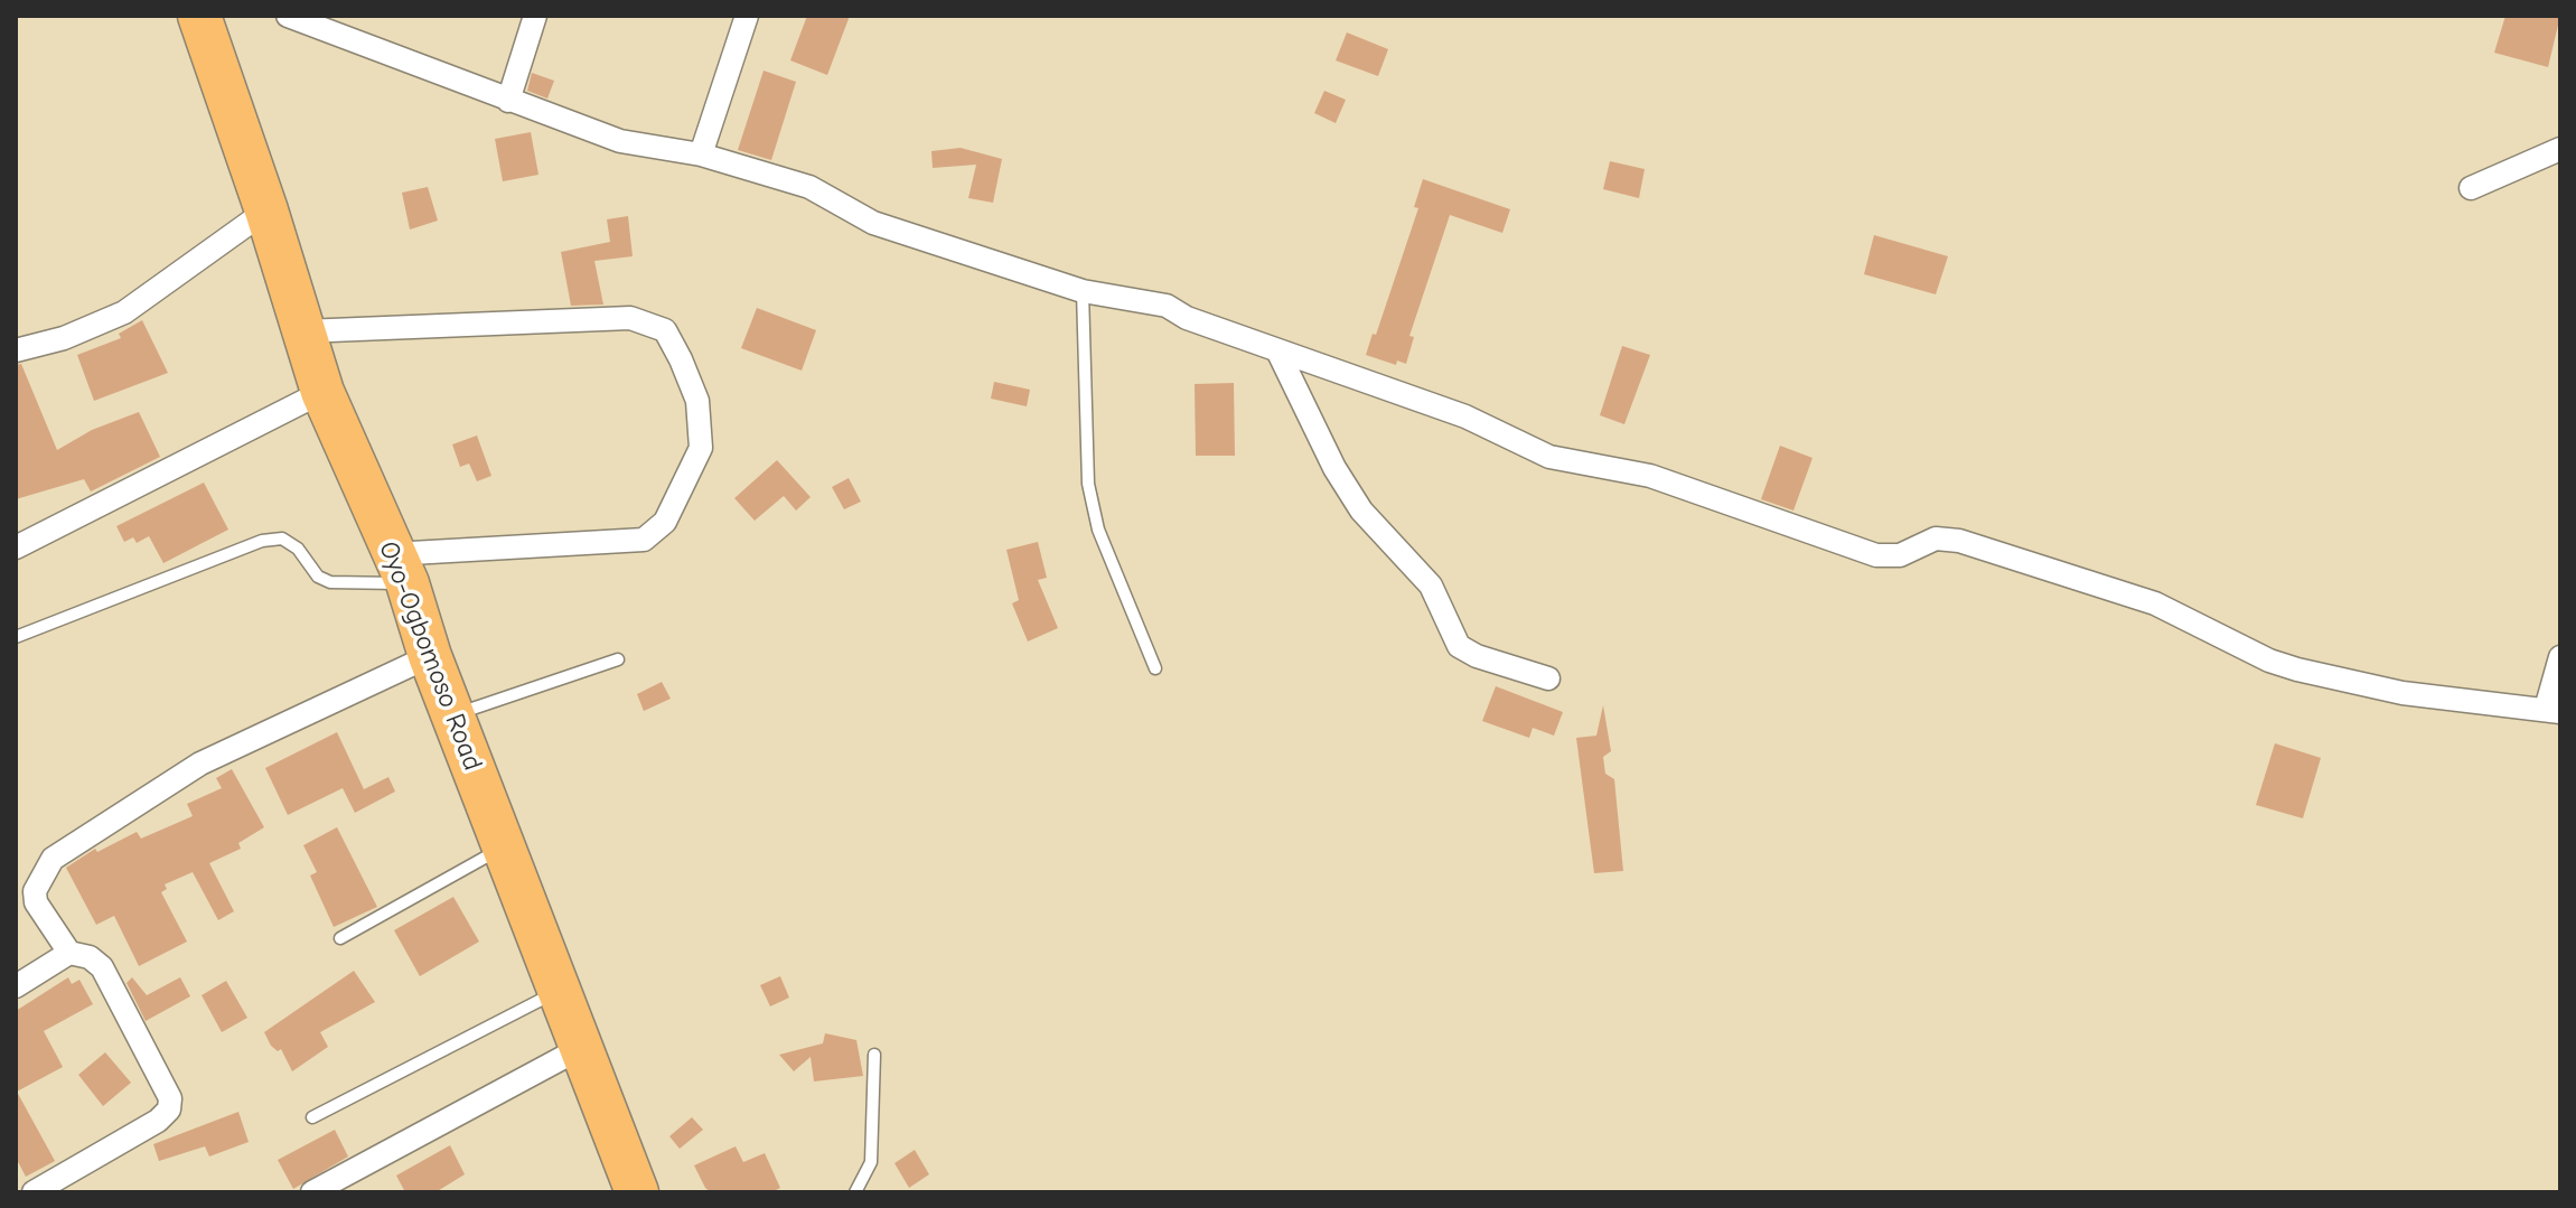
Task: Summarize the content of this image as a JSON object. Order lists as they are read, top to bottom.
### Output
{
  "streets": {
    "highway": ["Oyo-Ogbomoso Road"]
  }
}
